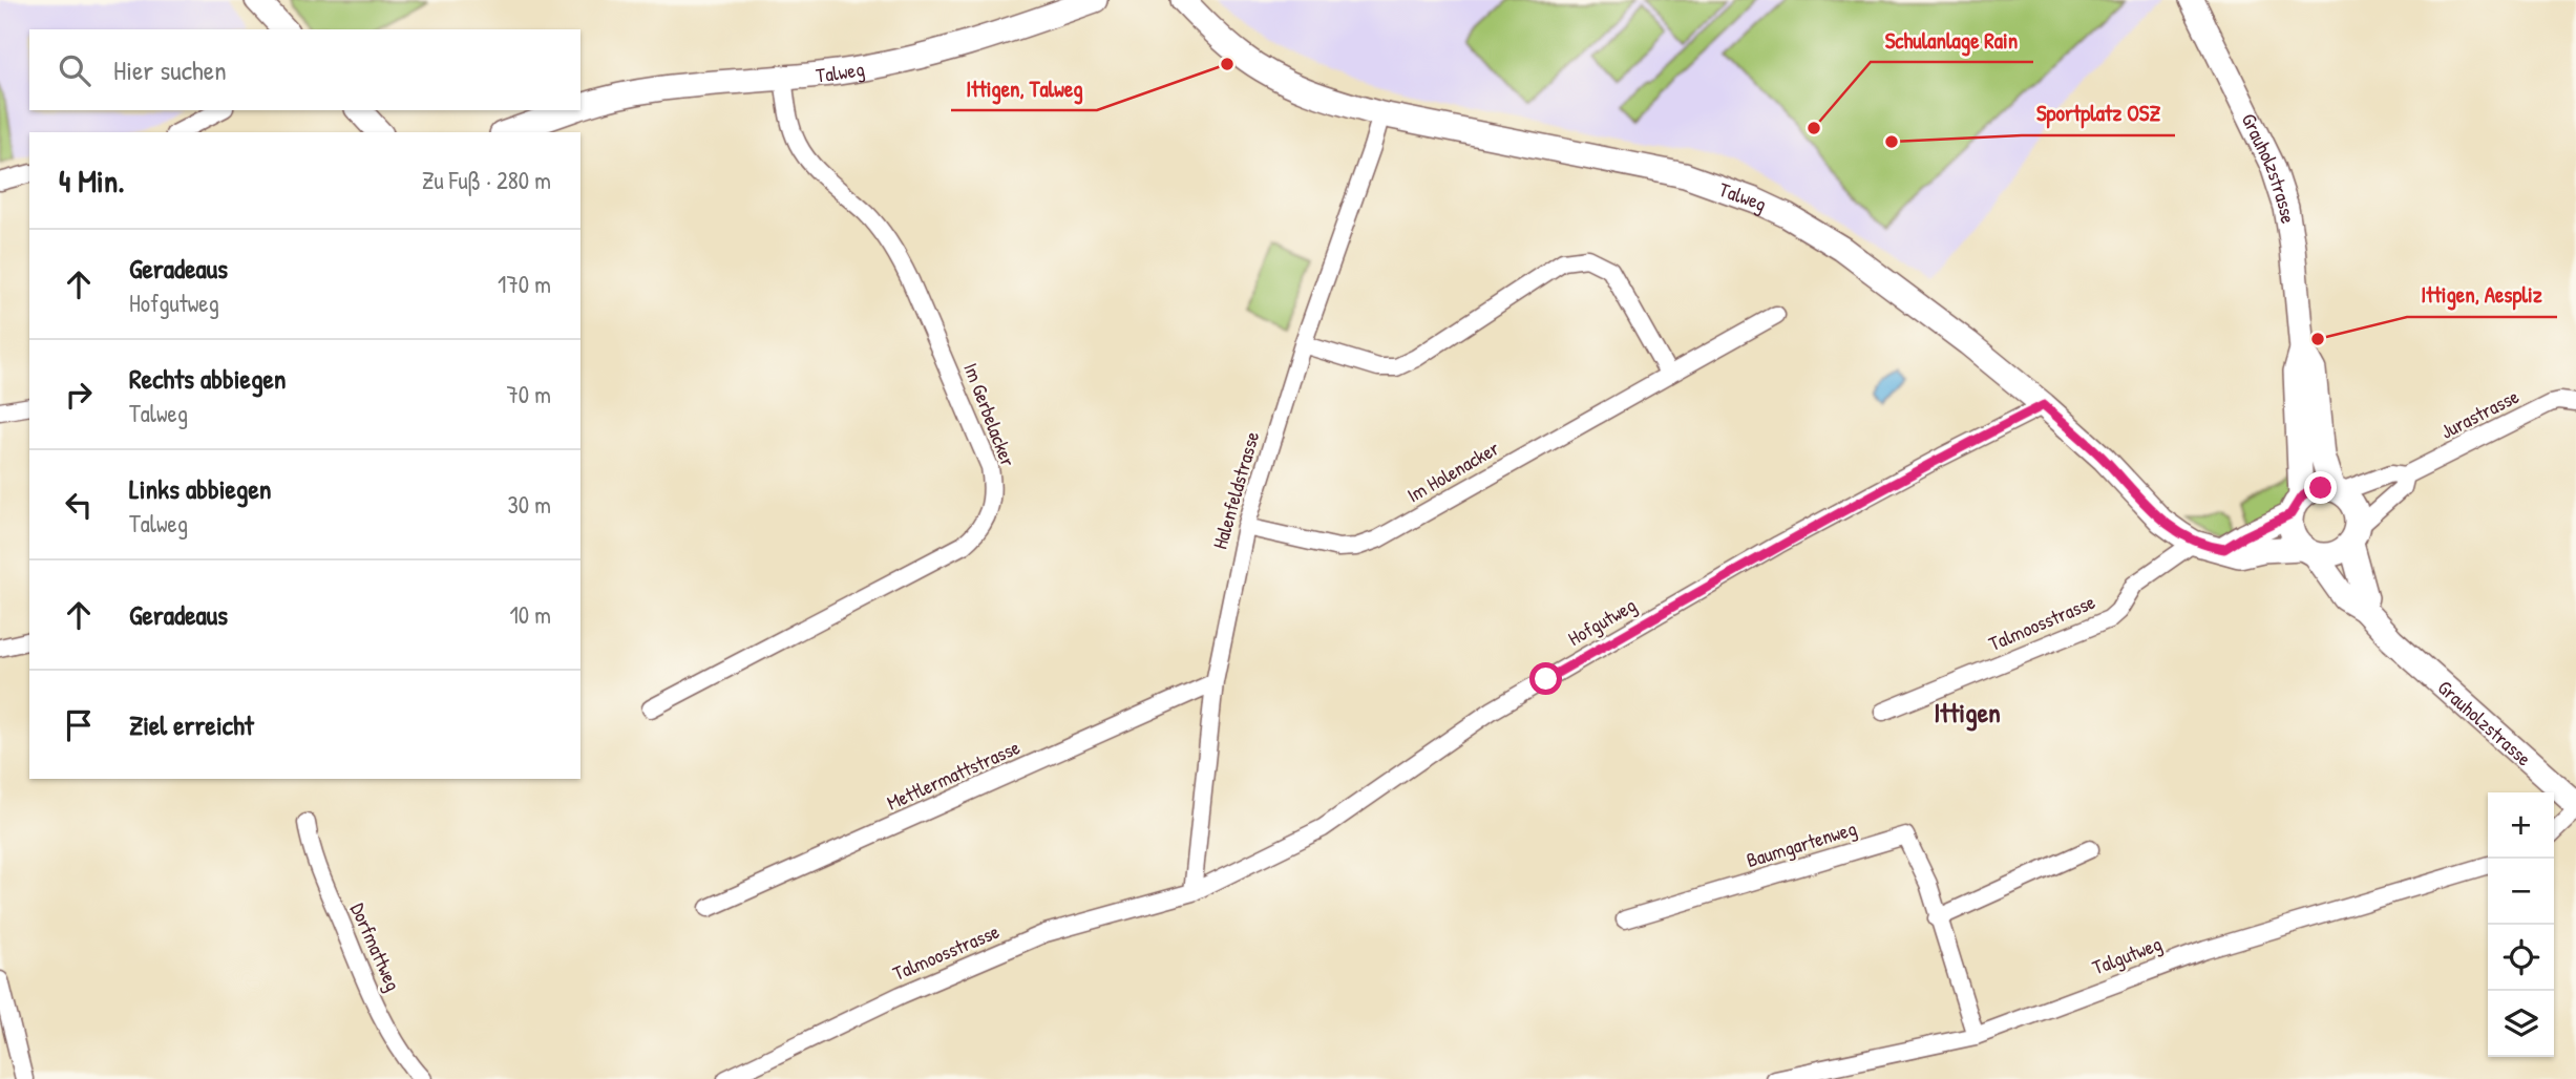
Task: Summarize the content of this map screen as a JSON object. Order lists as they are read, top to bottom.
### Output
{
  "streets": {
    "street": [
      "Talweg",
      "Grauholzstrasse",
      "Jurastrasse",
      "Im Gerbelacker",
      "Im Holenacker",
      "Halenfeldstrasse",
      "Hofgutweg",
      "Talmoosstrasse",
      "Mettlermattstrasse",
      "Baumgartenweg",
      "Dorfmattweg",
      "Talgutweg"
    ]
  },
  "crossings": [
    ["Talweg", "Grauholzstrasse"],
    ["Talweg", "Jurastrasse"],
    ["Talweg", "Im Gerbelacker"],
    ["Talweg", "Halenfeldstrasse"],
    ["Talweg", "Hofgutweg"],
    ["Talweg", "Talmoosstrasse"],
    ["Grauholzstrasse", "Jurastrasse"],
    ["Im Holenacker", "Halenfeldstrasse"],
    ["Halenfeldstrasse", "Hofgutweg"],
    ["Halenfeldstrasse", "Talmoosstrasse"],
    ["Halenfeldstrasse", "Mettlermattstrasse"],
    ["Hofgutweg", "Talmoosstrasse"],
    ["Baumgartenweg", "Talgutweg"]
  ],
  "districts": ["Ittigen"],
  "places": [
    "Ittigen, Talweg",
    "Schulanlage Rain",
    "Sportplatz OSZ",
    "Ittigen, Aespliz"
  ],
  "page": {
    "search": "Hier suchen",
    "heading": ["4 Min.", "Zu Fuß · 280 m"],
    "list": [
      ["Geradeaus", "Hofgutweg", "170 m"],
      ["Rechts abbiegen", "Talweg", "70 m"],
      ["Links abbiegen", "Talweg", "30 m"],
      ["Geradeaus", "10 m"],
      "Ziel erreicht"
    ],
    "map_buttons": ["+", "−"]
  }
}
